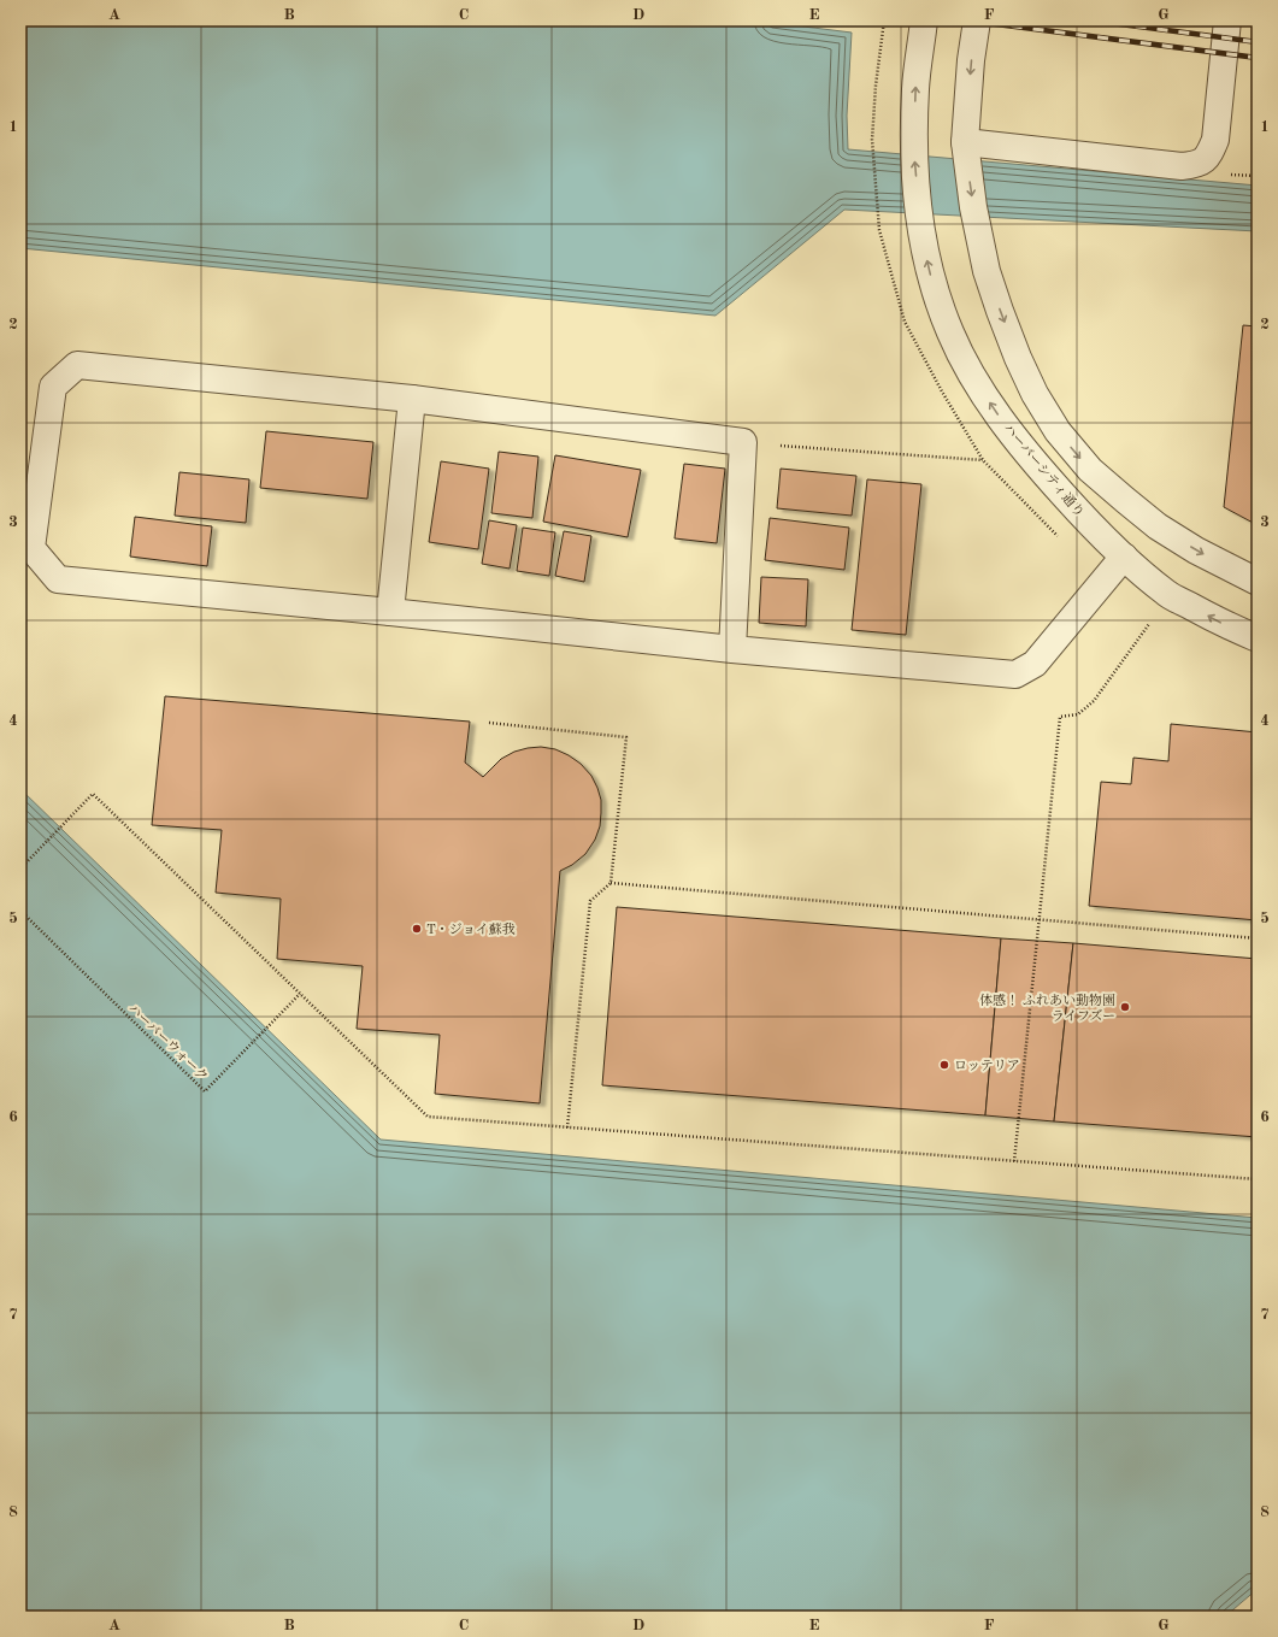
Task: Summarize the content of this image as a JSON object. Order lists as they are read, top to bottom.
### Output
{
  "streets": {
    "street": ["ハーバーシティ通り"],
    "path": ["ハーバーウォーク"]
  },
  "places": ["T・ジョイ蘇我", "体感！ ふれあい動物園 ライフズー", "ロッテリア"],
  "grid": {
    "columns": [
      "A",
      "B",
      "C",
      "D",
      "E",
      "F",
      "G"
    ],
    "rows": [
      "1",
      "2",
      "3",
      "4",
      "5",
      "6",
      "7",
      "8"
    ]
  }
}
